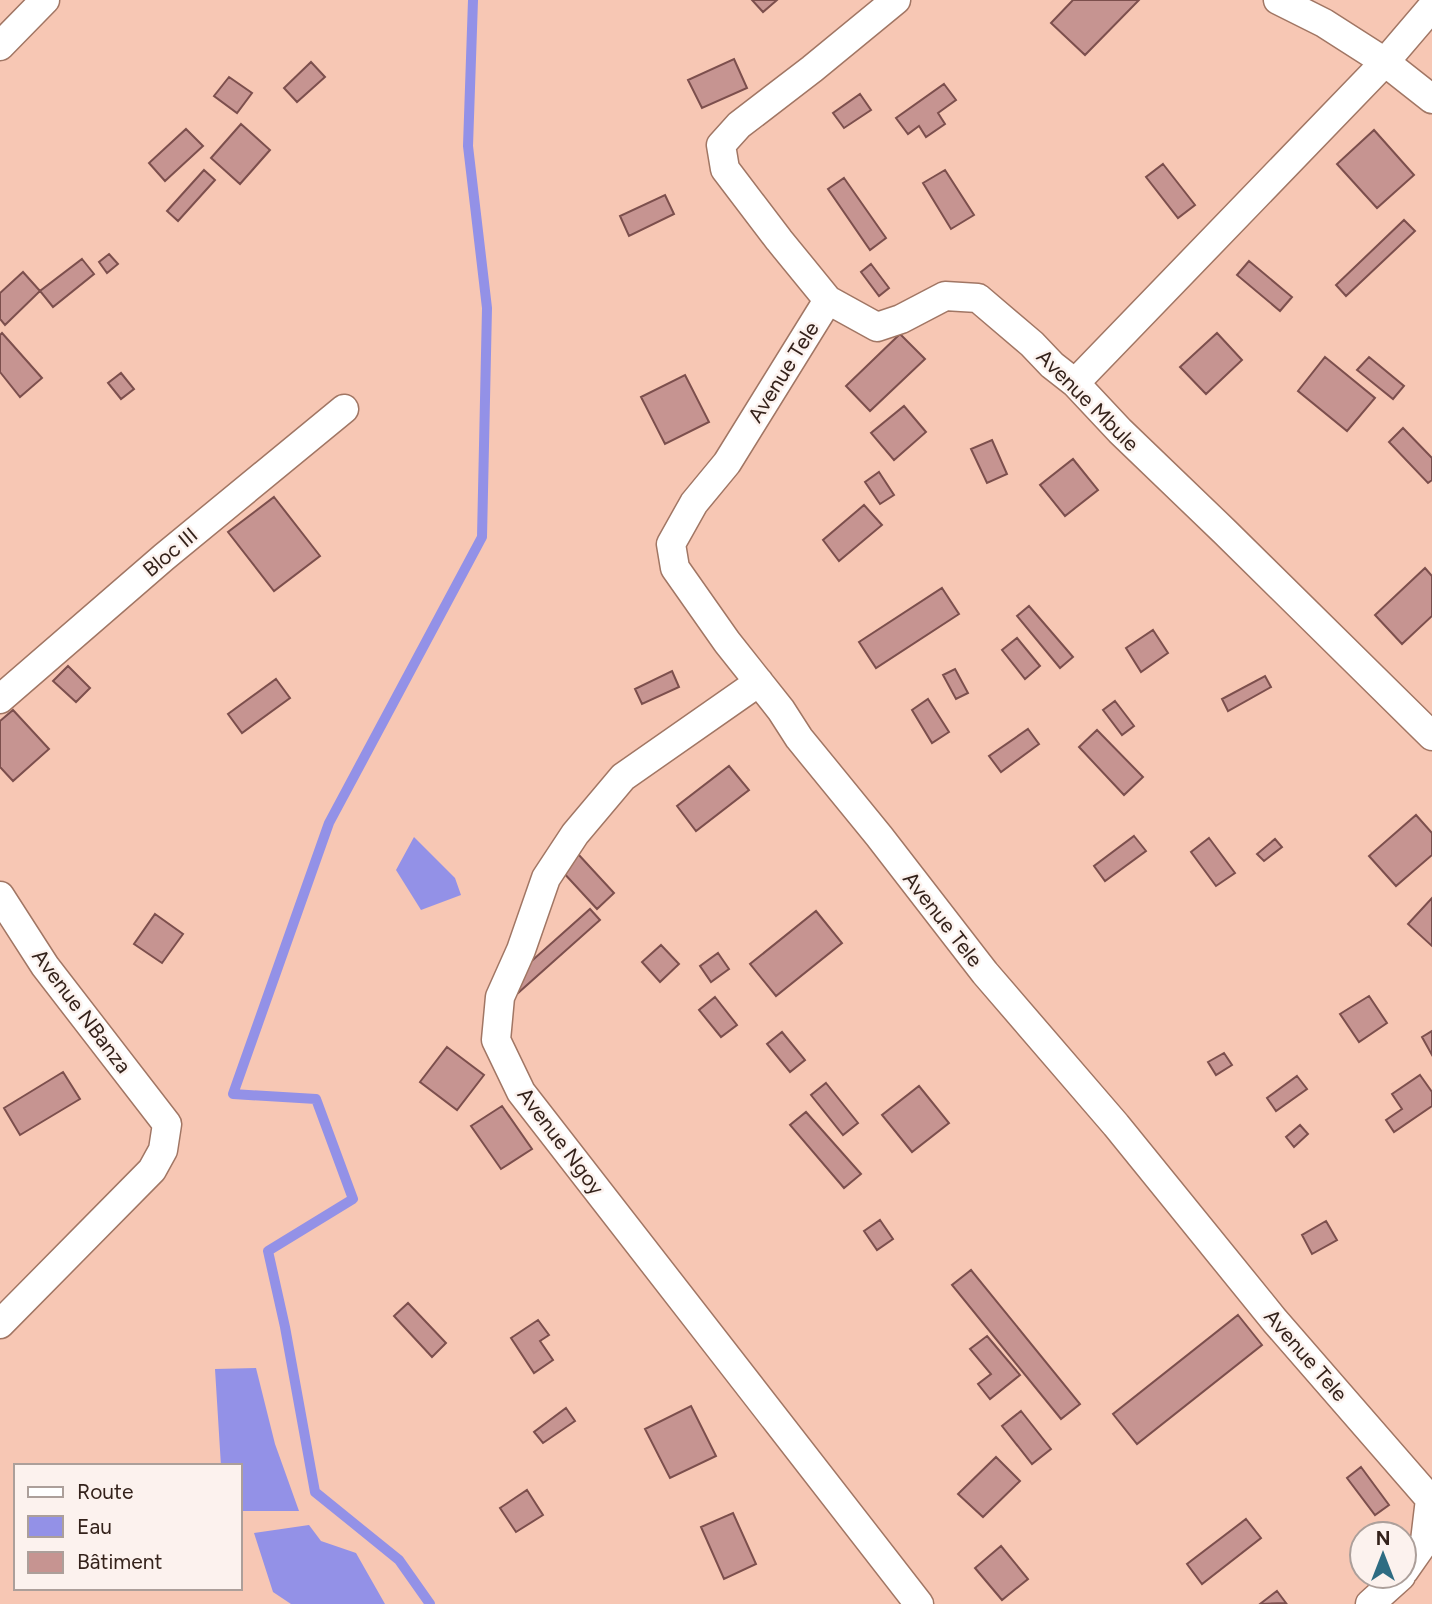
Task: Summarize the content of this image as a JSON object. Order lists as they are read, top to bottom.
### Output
{
  "streets": {
    "street": [
      "Avenue Tele",
      "Avenue Mbule",
      "Bloc III",
      "Avenue NBanza",
      "Avenue Ngoy"
    ]
  },
  "crossings": [
    ["Avenue Tele", "Avenue Mbule"],
    ["Avenue Tele", "Avenue Ngoy"]
  ],
  "legend": ["Route", "Eau", "Bâtiment"],
  "north": "top"
}
